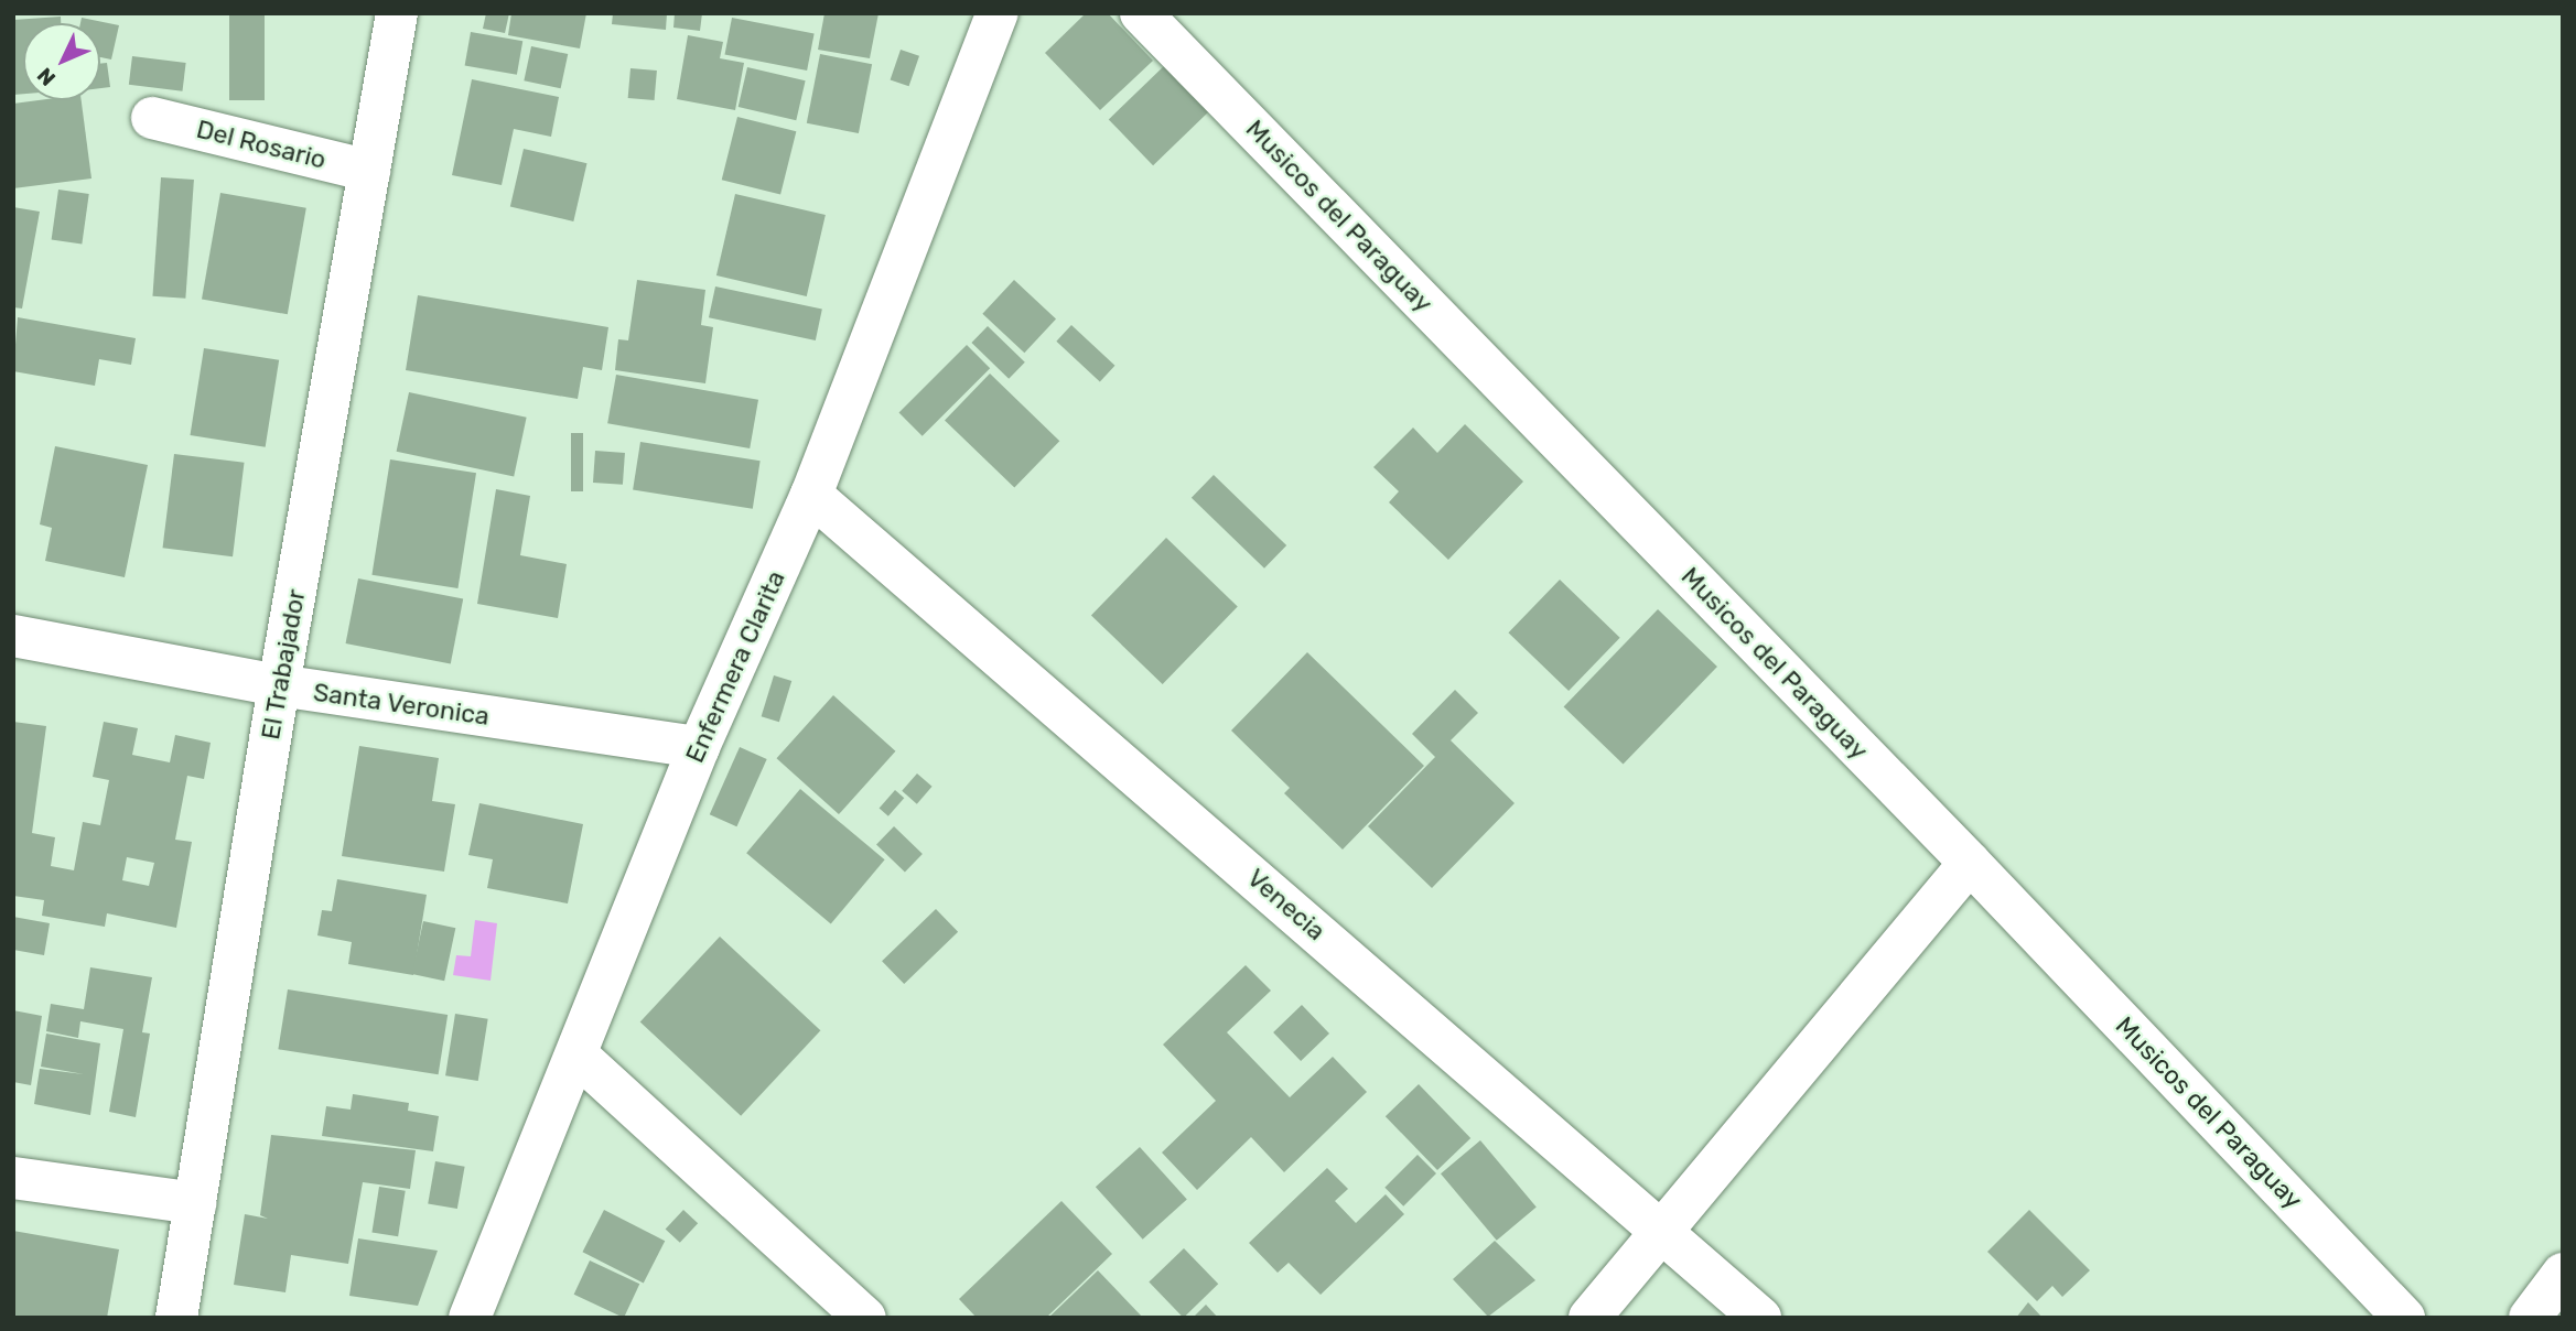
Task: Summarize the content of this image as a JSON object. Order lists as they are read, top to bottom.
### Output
{
  "streets": {
    "street": [
      "Del Rosario",
      "Musicos del Paraguay",
      "El Trabajador",
      "Enfermera Clarita",
      "Santa Veronica",
      "Venecia"
    ]
  },
  "crossings": [
    ["Del Rosario", "El Trabajador"],
    ["El Trabajador", "Santa Veronica"],
    ["Enfermera Clarita", "Santa Veronica"],
    ["Enfermera Clarita", "Venecia"]
  ],
  "north": "bottom left"
}
